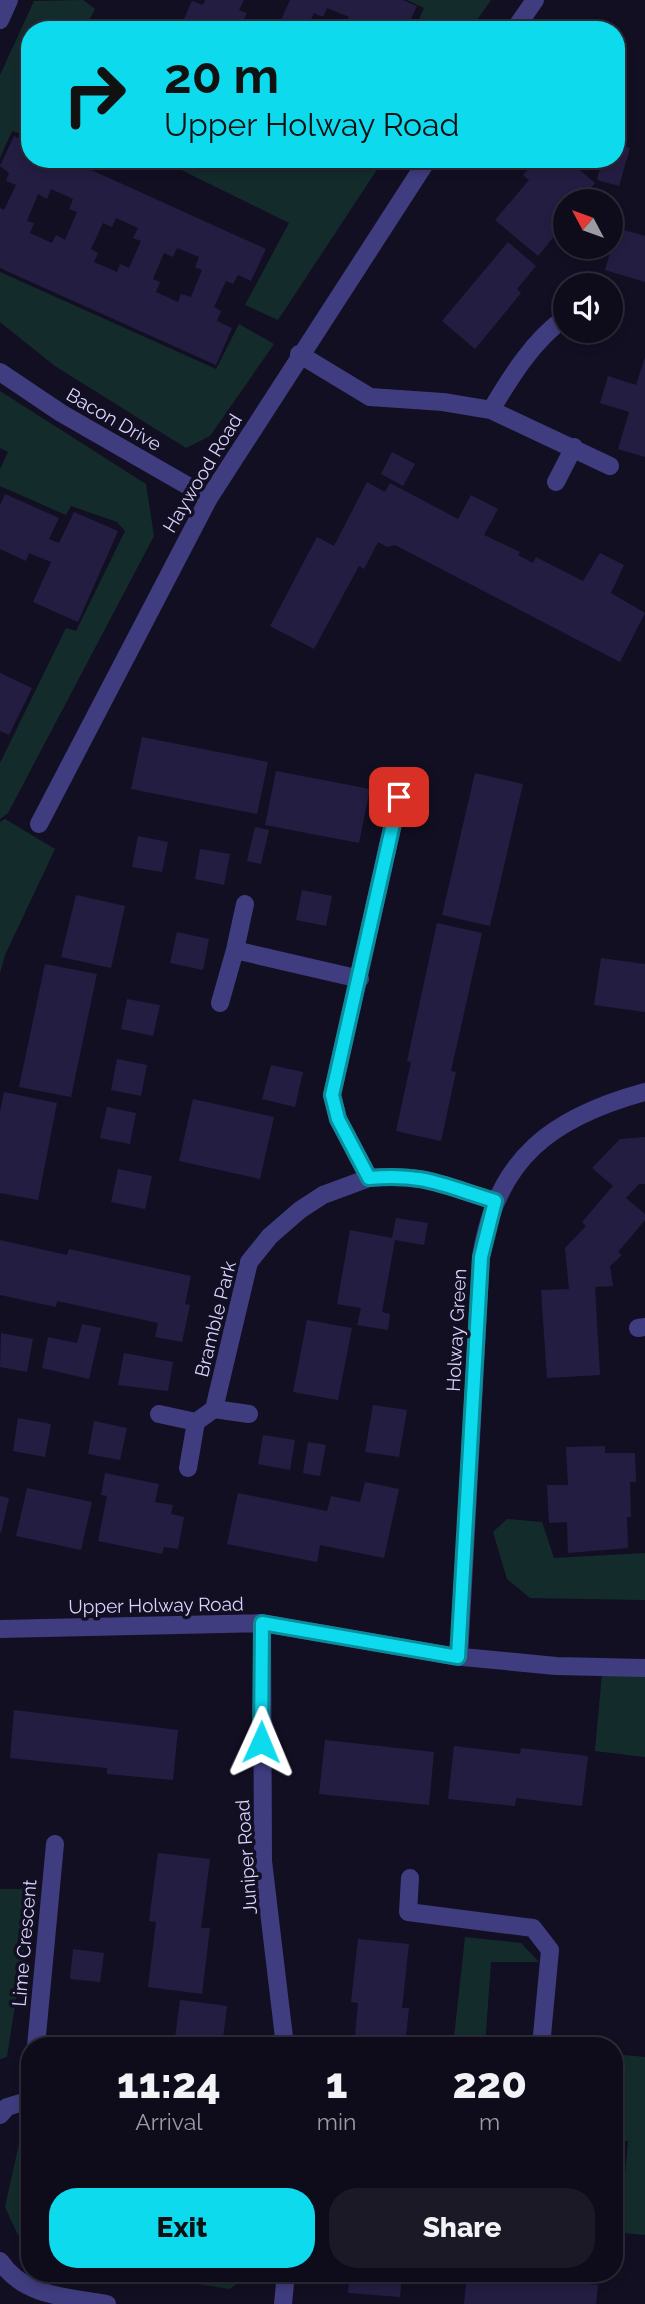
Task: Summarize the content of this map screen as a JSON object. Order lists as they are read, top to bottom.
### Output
{
  "streets": {
    "street": [
      "Bacon Drive",
      "Haywood Road",
      "Bramble Park",
      "Holway Green",
      "Upper Holway Road",
      "Juniper Road",
      "Lime Crescent"
    ]
  },
  "crossings": [
    ["Bacon Drive", "Haywood Road"],
    ["Bramble Park", "Holway Green"],
    ["Holway Green", "Upper Holway Road"],
    ["Upper Holway Road", "Juniper Road"]
  ],
  "north": "top left",
  "page": {
    "turn": ["20 m", "Upper Holway Road"],
    "eta": [
      "11:24",
      "Arrival",
      "1",
      "min",
      "220",
      "m"
    ],
    "buttons": ["Exit", "Share"]
  }
}
